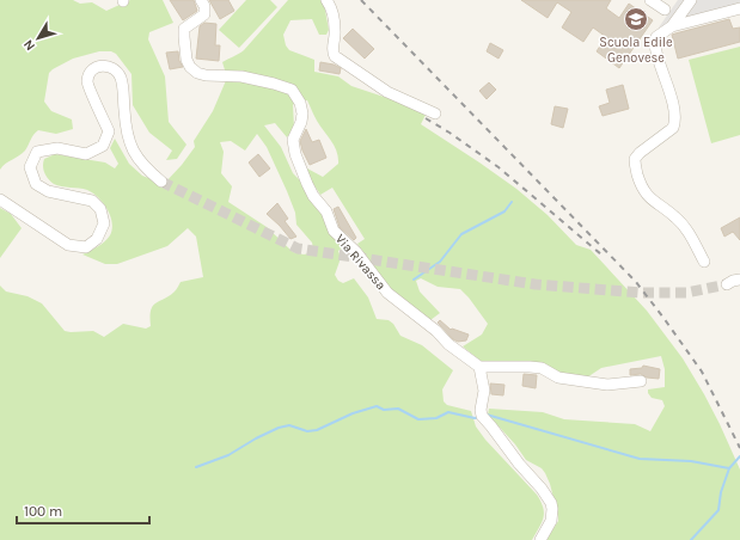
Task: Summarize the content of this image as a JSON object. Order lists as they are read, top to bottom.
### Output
{
  "streets": {
    "street": ["Via Rivassa"]
  },
  "places": {
    "school or university": ["Scuola Edile Genovese"]
  },
  "scale_bar": "100 m",
  "north": "bottom left"
}
